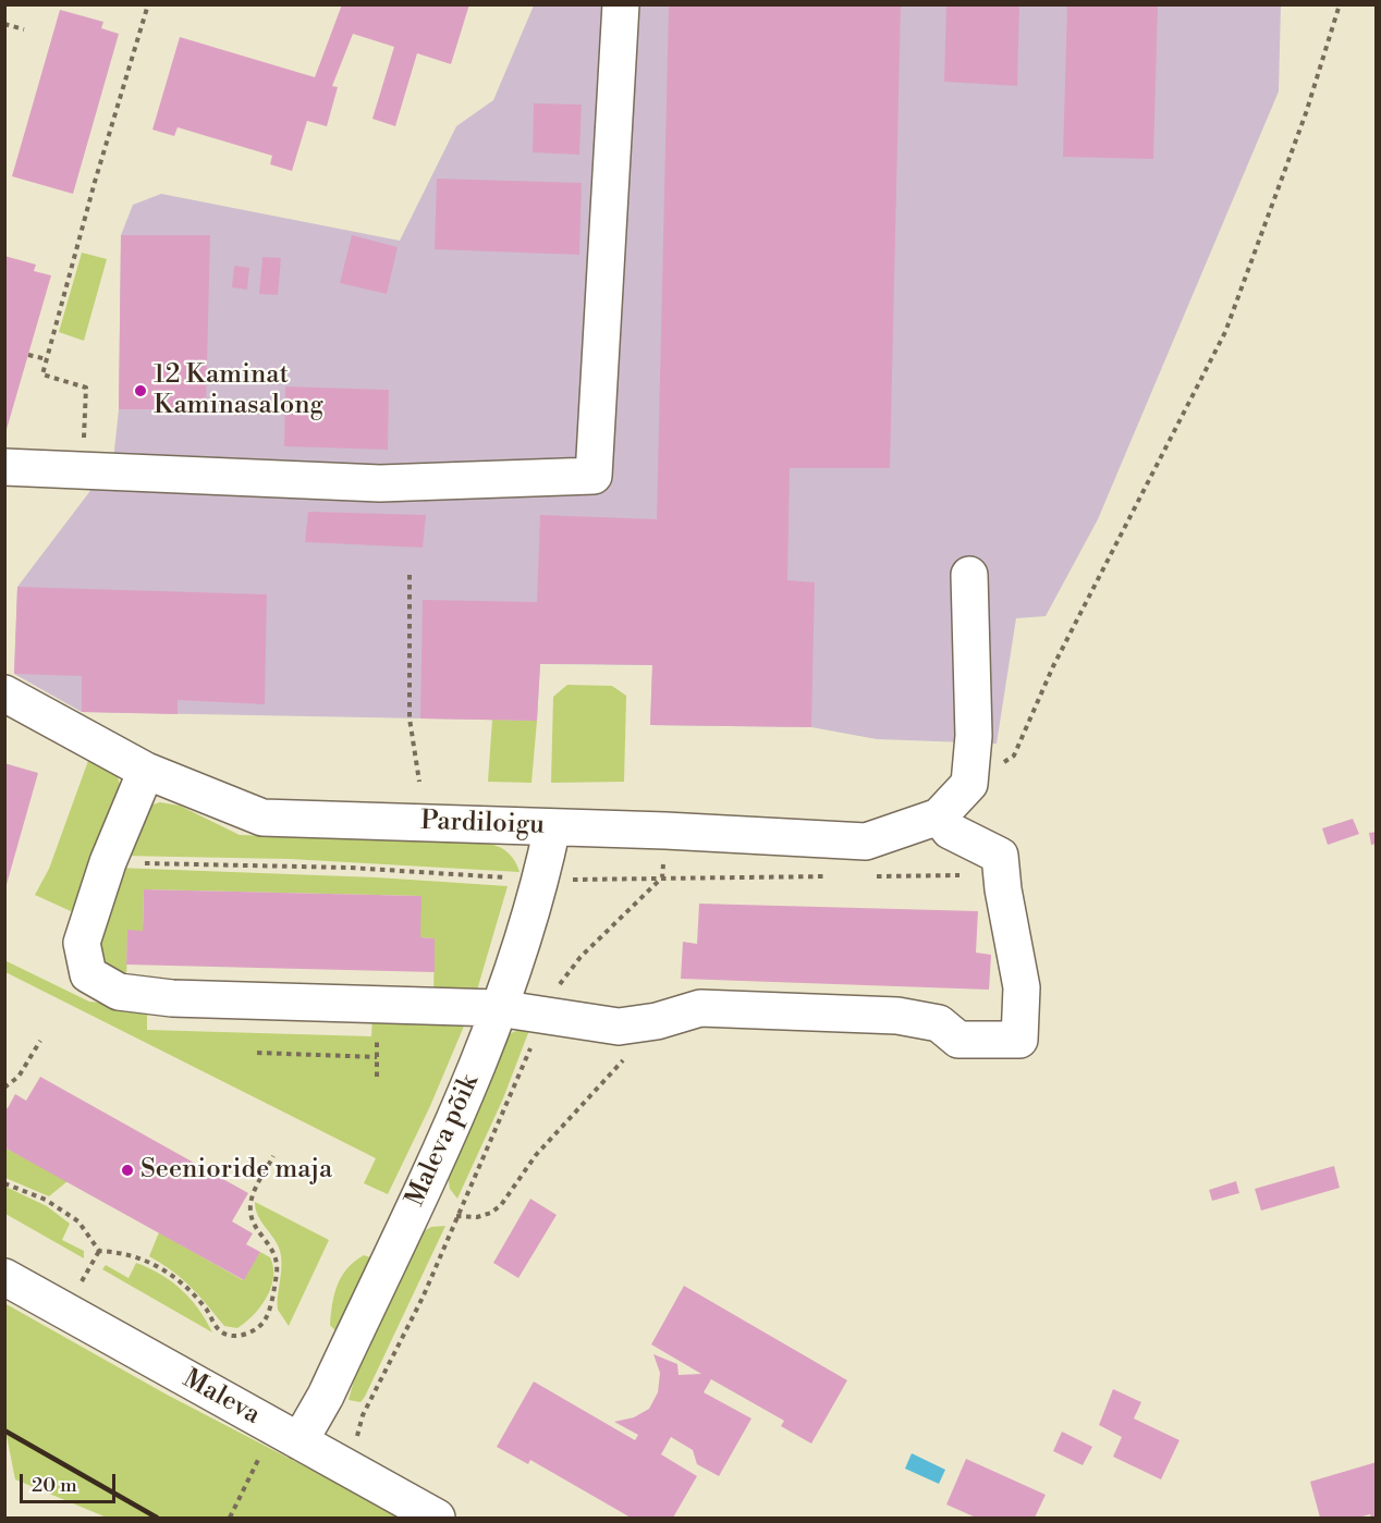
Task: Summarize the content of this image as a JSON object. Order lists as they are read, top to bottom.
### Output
{
  "streets": {
    "street": ["Pardiloigu", "Maleva põik", "Maleva"]
  },
  "crossings": [
    ["Pardiloigu", "Maleva põik"],
    ["Maleva põik", "Maleva"]
  ],
  "places": ["12 Kaminat Kaminasalong", "Seenioride maja"],
  "scale_bar": "20 m"
}
